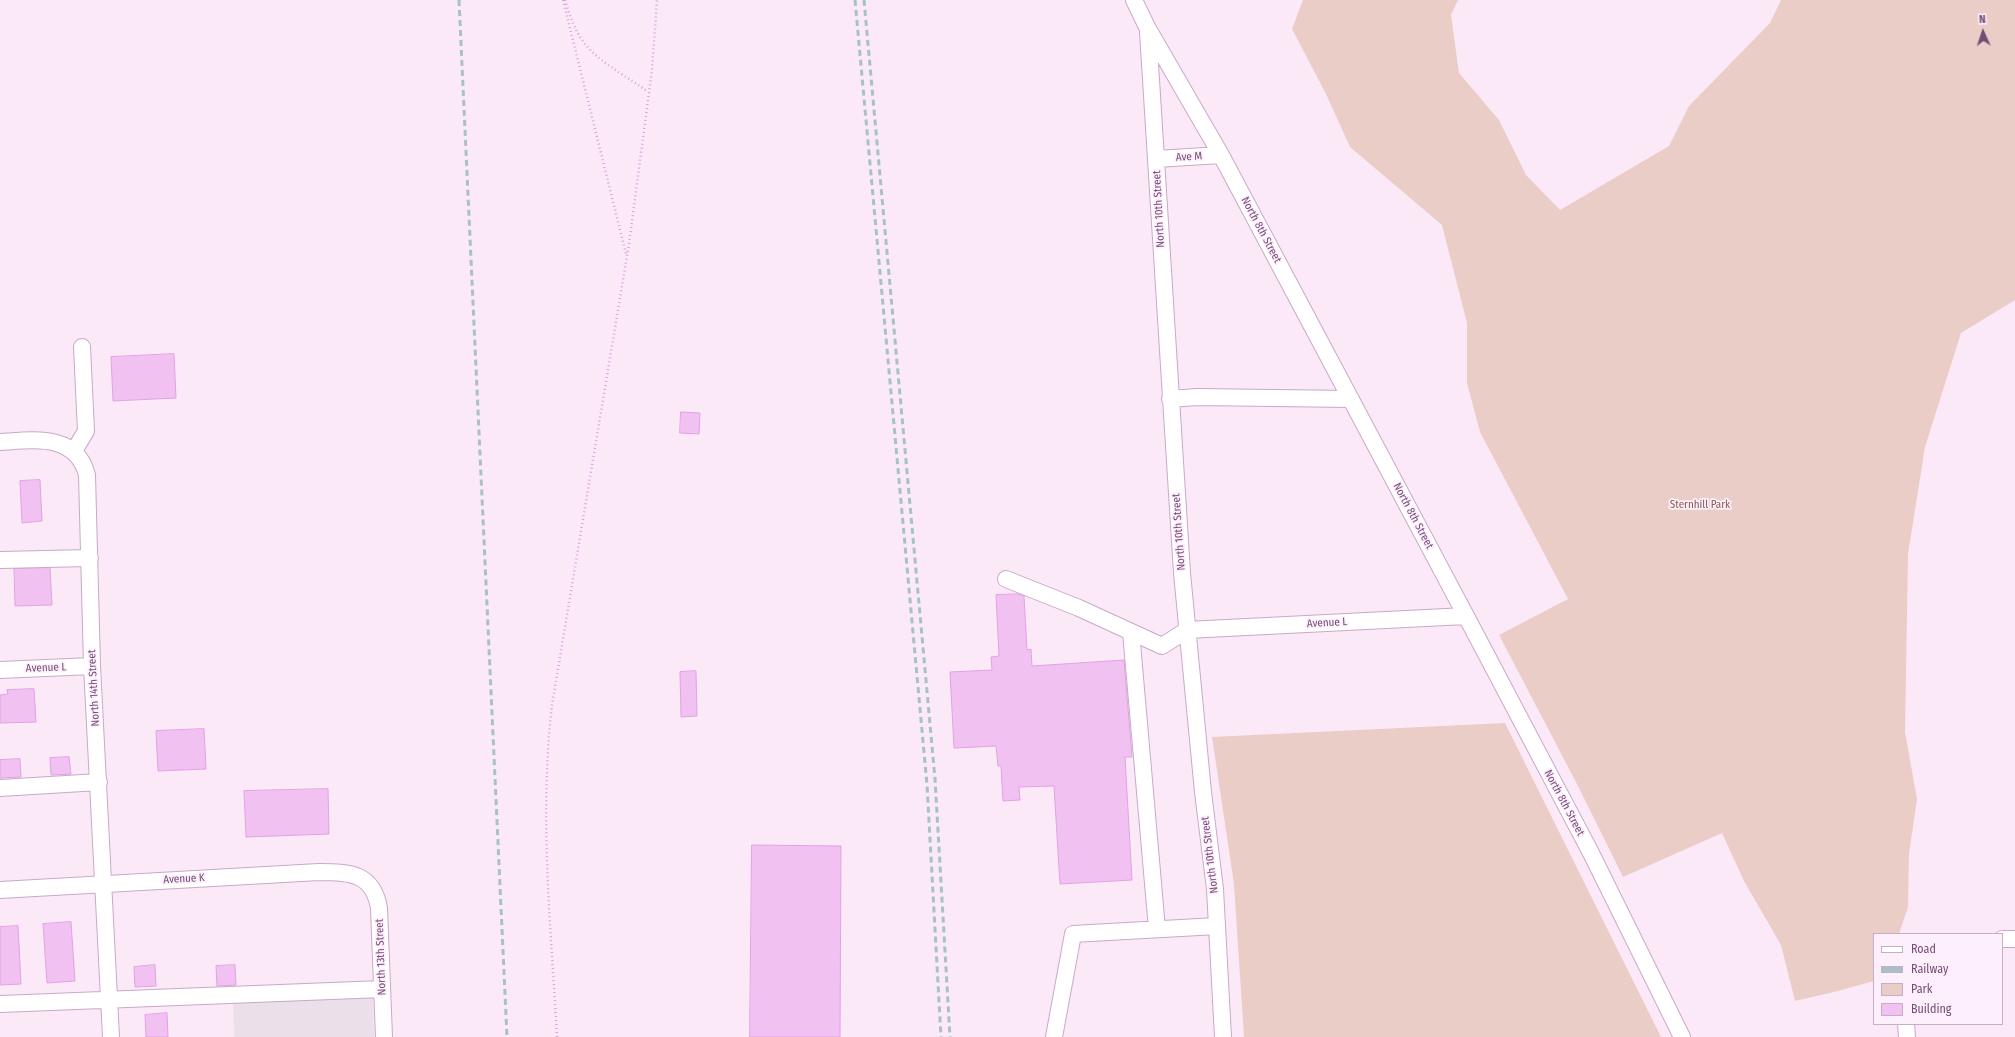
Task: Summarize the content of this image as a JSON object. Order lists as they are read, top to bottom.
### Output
{
  "streets": {
    "street": [
      "Ave M",
      "North 10th Street",
      "North 8th Street",
      "Avenue L",
      "North 14th Street",
      "Avenue K",
      "North 13th Street"
    ]
  },
  "crossings": [
    ["Ave M", "North 10th Street"],
    ["Ave M", "North 8th Street"],
    ["North 10th Street", "North 8th Street"],
    ["North 10th Street", "Avenue L"],
    ["North 8th Street", "Avenue L"],
    ["Avenue L", "North 14th Street"],
    ["North 14th Street", "Avenue K"],
    ["Avenue K", "North 13th Street"]
  ],
  "parks": ["Sternhill Park"],
  "legend": [
    "Road",
    "Railway",
    "Park",
    "Building"
  ],
  "north": "top"
}
